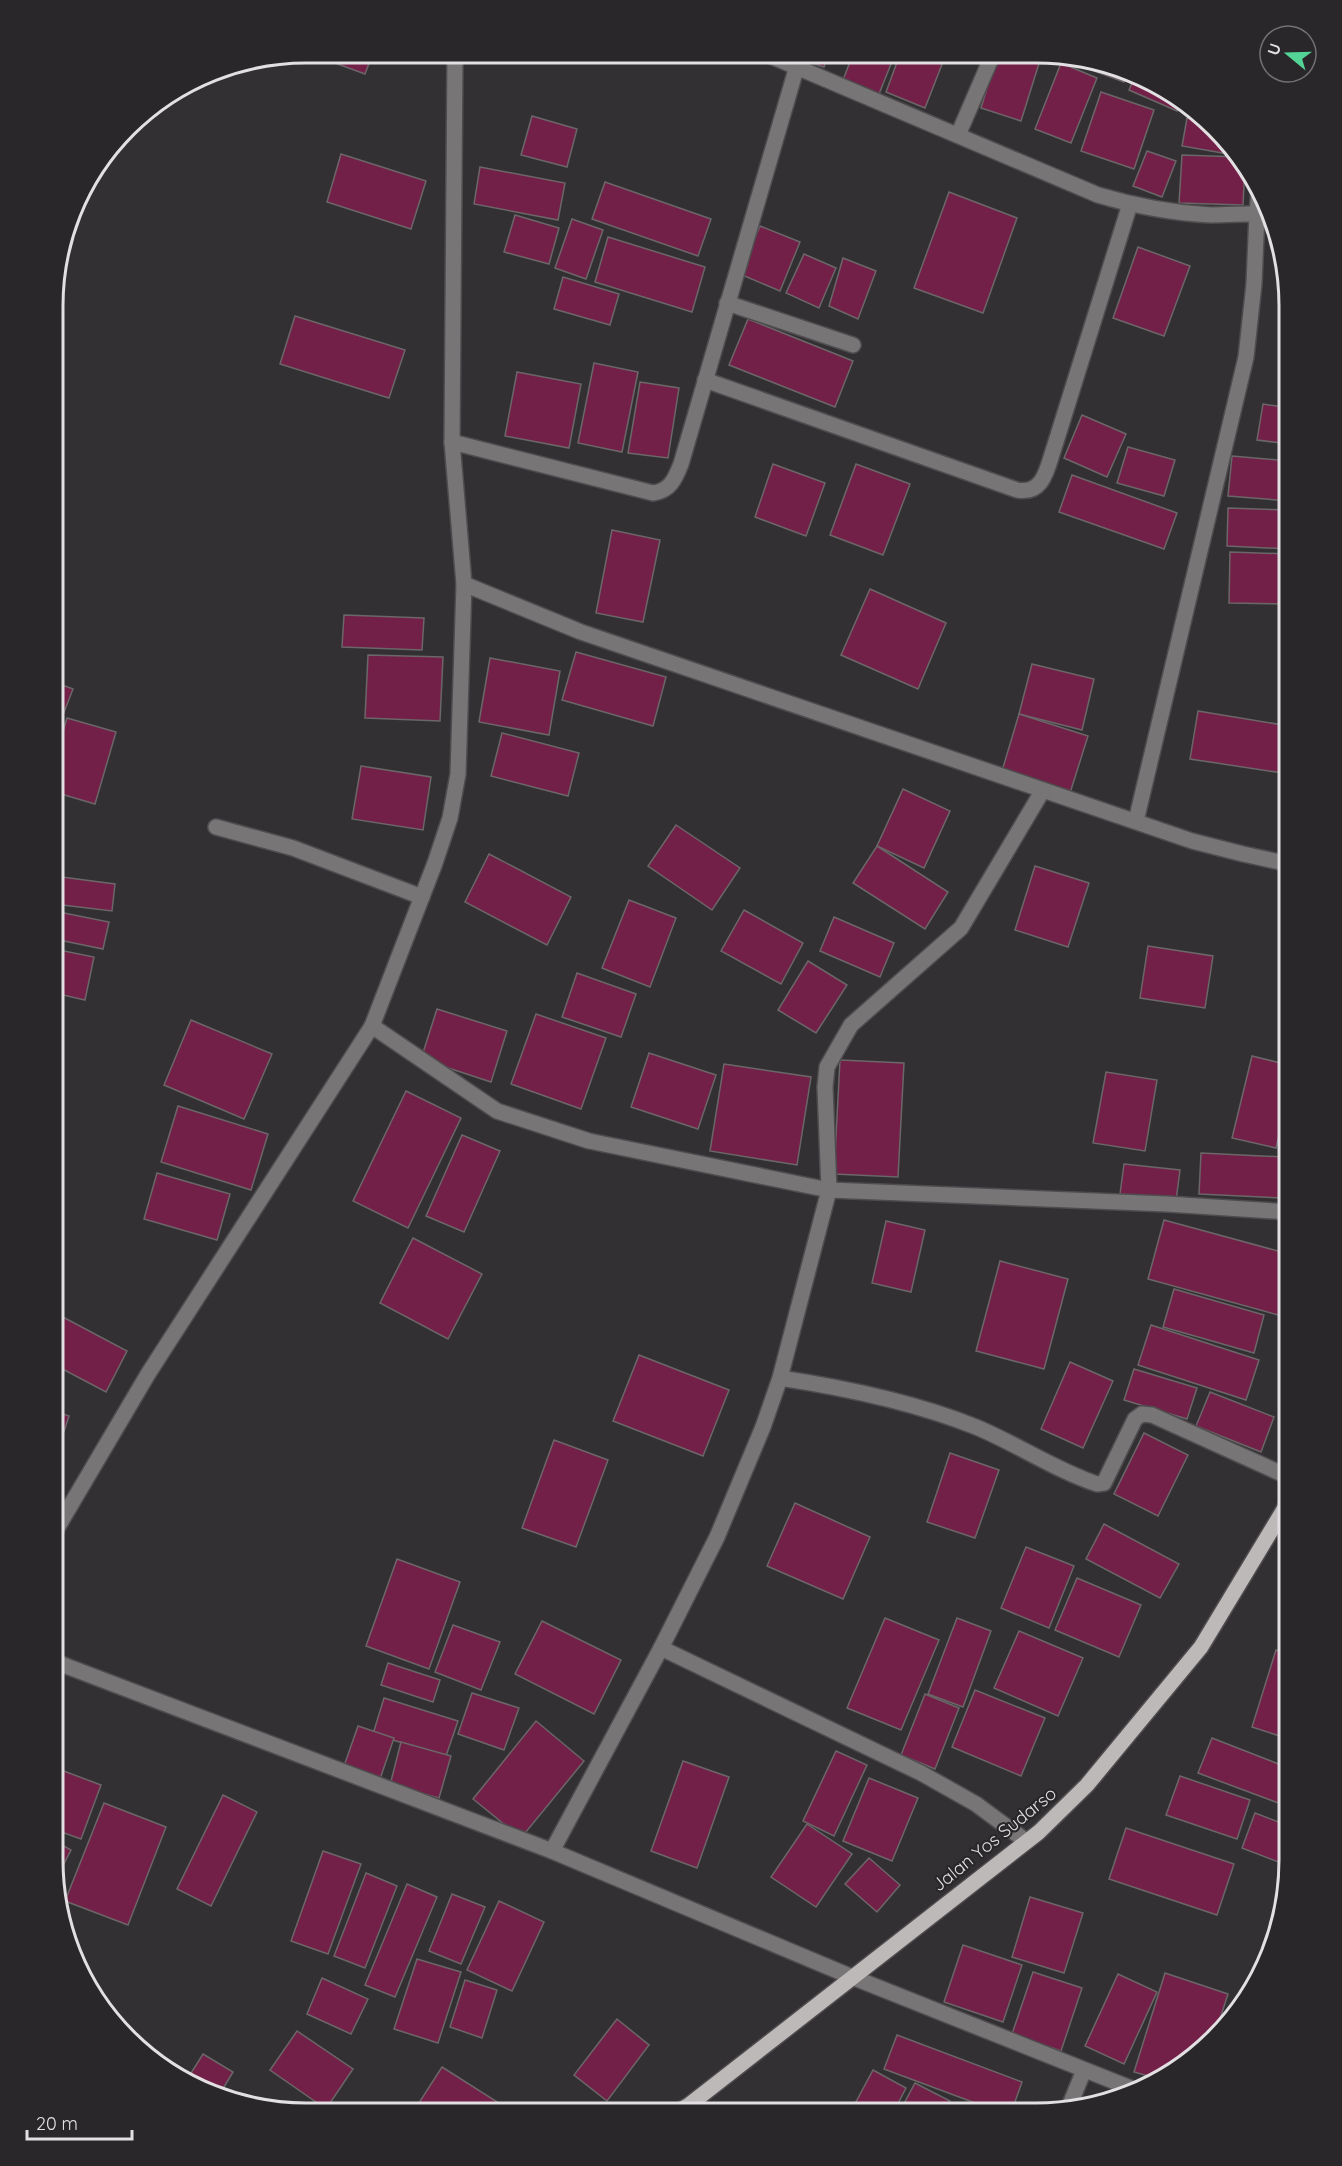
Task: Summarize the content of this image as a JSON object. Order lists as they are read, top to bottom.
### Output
{
  "streets": {
    "main road": ["Jalan Yos Sudarso"]
  },
  "scale_bar": "20 m",
  "north": "left"
}
